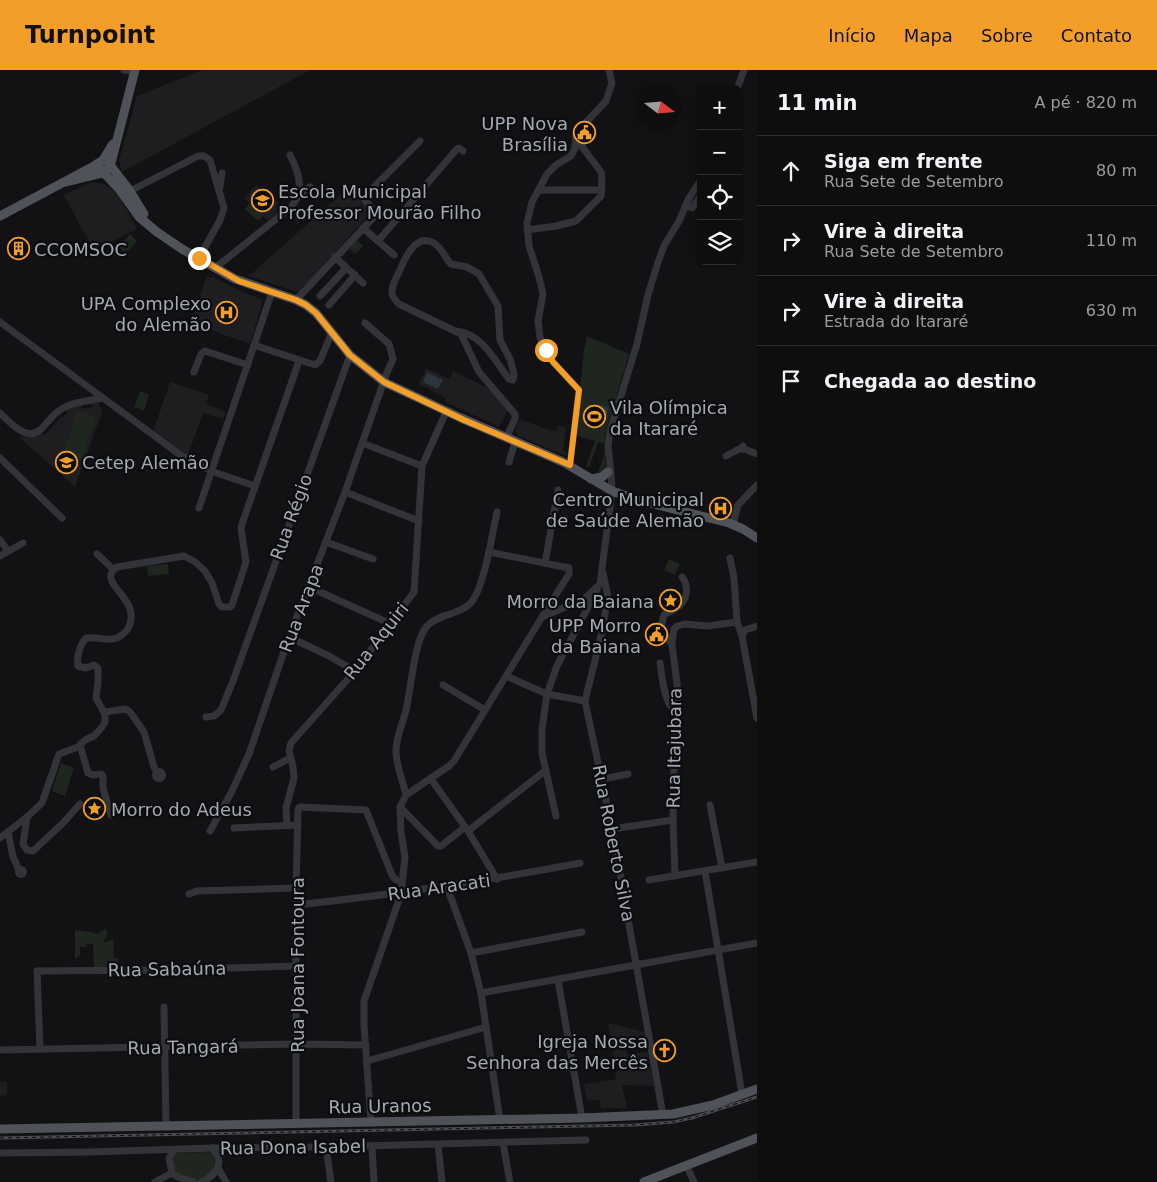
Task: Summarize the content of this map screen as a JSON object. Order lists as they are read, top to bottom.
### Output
{
  "streets": {
    "main road": ["Rua Uranos"],
    "street": [
      "Rua Régio",
      "Rua Arapa",
      "Rua Aquiri",
      "Rua Itajubara",
      "Rua Roberto Silva",
      "Rua Aracati",
      "Rua Joana Fontoura",
      "Rua Sabaúna",
      "Rua Tangará",
      "Rua Dona Isabel"
    ]
  },
  "crossings": [
    ["Rua Roberto Silva", "Rua Uranos"],
    ["Rua Aracati", "Rua Joana Fontoura"],
    ["Rua Joana Fontoura", "Rua Sabaúna"],
    ["Rua Joana Fontoura", "Rua Tangará"],
    ["Rua Joana Fontoura", "Rua Uranos"],
    ["Rua Sabaúna", "Rua Tangará"]
  ],
  "places": {
    "public building": ["UPP Nova Brasília", "UPP Morro da Baiana"],
    "school or university": ["Escola Municipal Professor Mourão Filho", "Cetep Alemão"],
    "building": ["CCOMSOC"],
    "hospital": ["UPA Complexo do Alemão", "Centro Municipal de Saúde Alemão"],
    "sports": ["Vila Olímpica da Itararé"],
    "place": ["Morro da Baiana", "Morro do Adeus"],
    "church": ["Igreja Nossa Senhora das Mercês"]
  },
  "north": "right",
  "page": {
    "header": "Turnpoint",
    "nav": [
      "Início",
      "Mapa",
      "Sobre",
      "Contato"
    ],
    "heading": ["11 min", "A pé · 820 m"],
    "map_buttons": ["+", "−"],
    "list": [
      ["Siga em frente", "Rua Sete de Setembro", "80 m"],
      ["Vire à direita", "Rua Sete de Setembro", "110 m"],
      ["Vire à direita", "Estrada do Itararé", "630 m"],
      "Chegada ao destino"
    ]
  }
}
